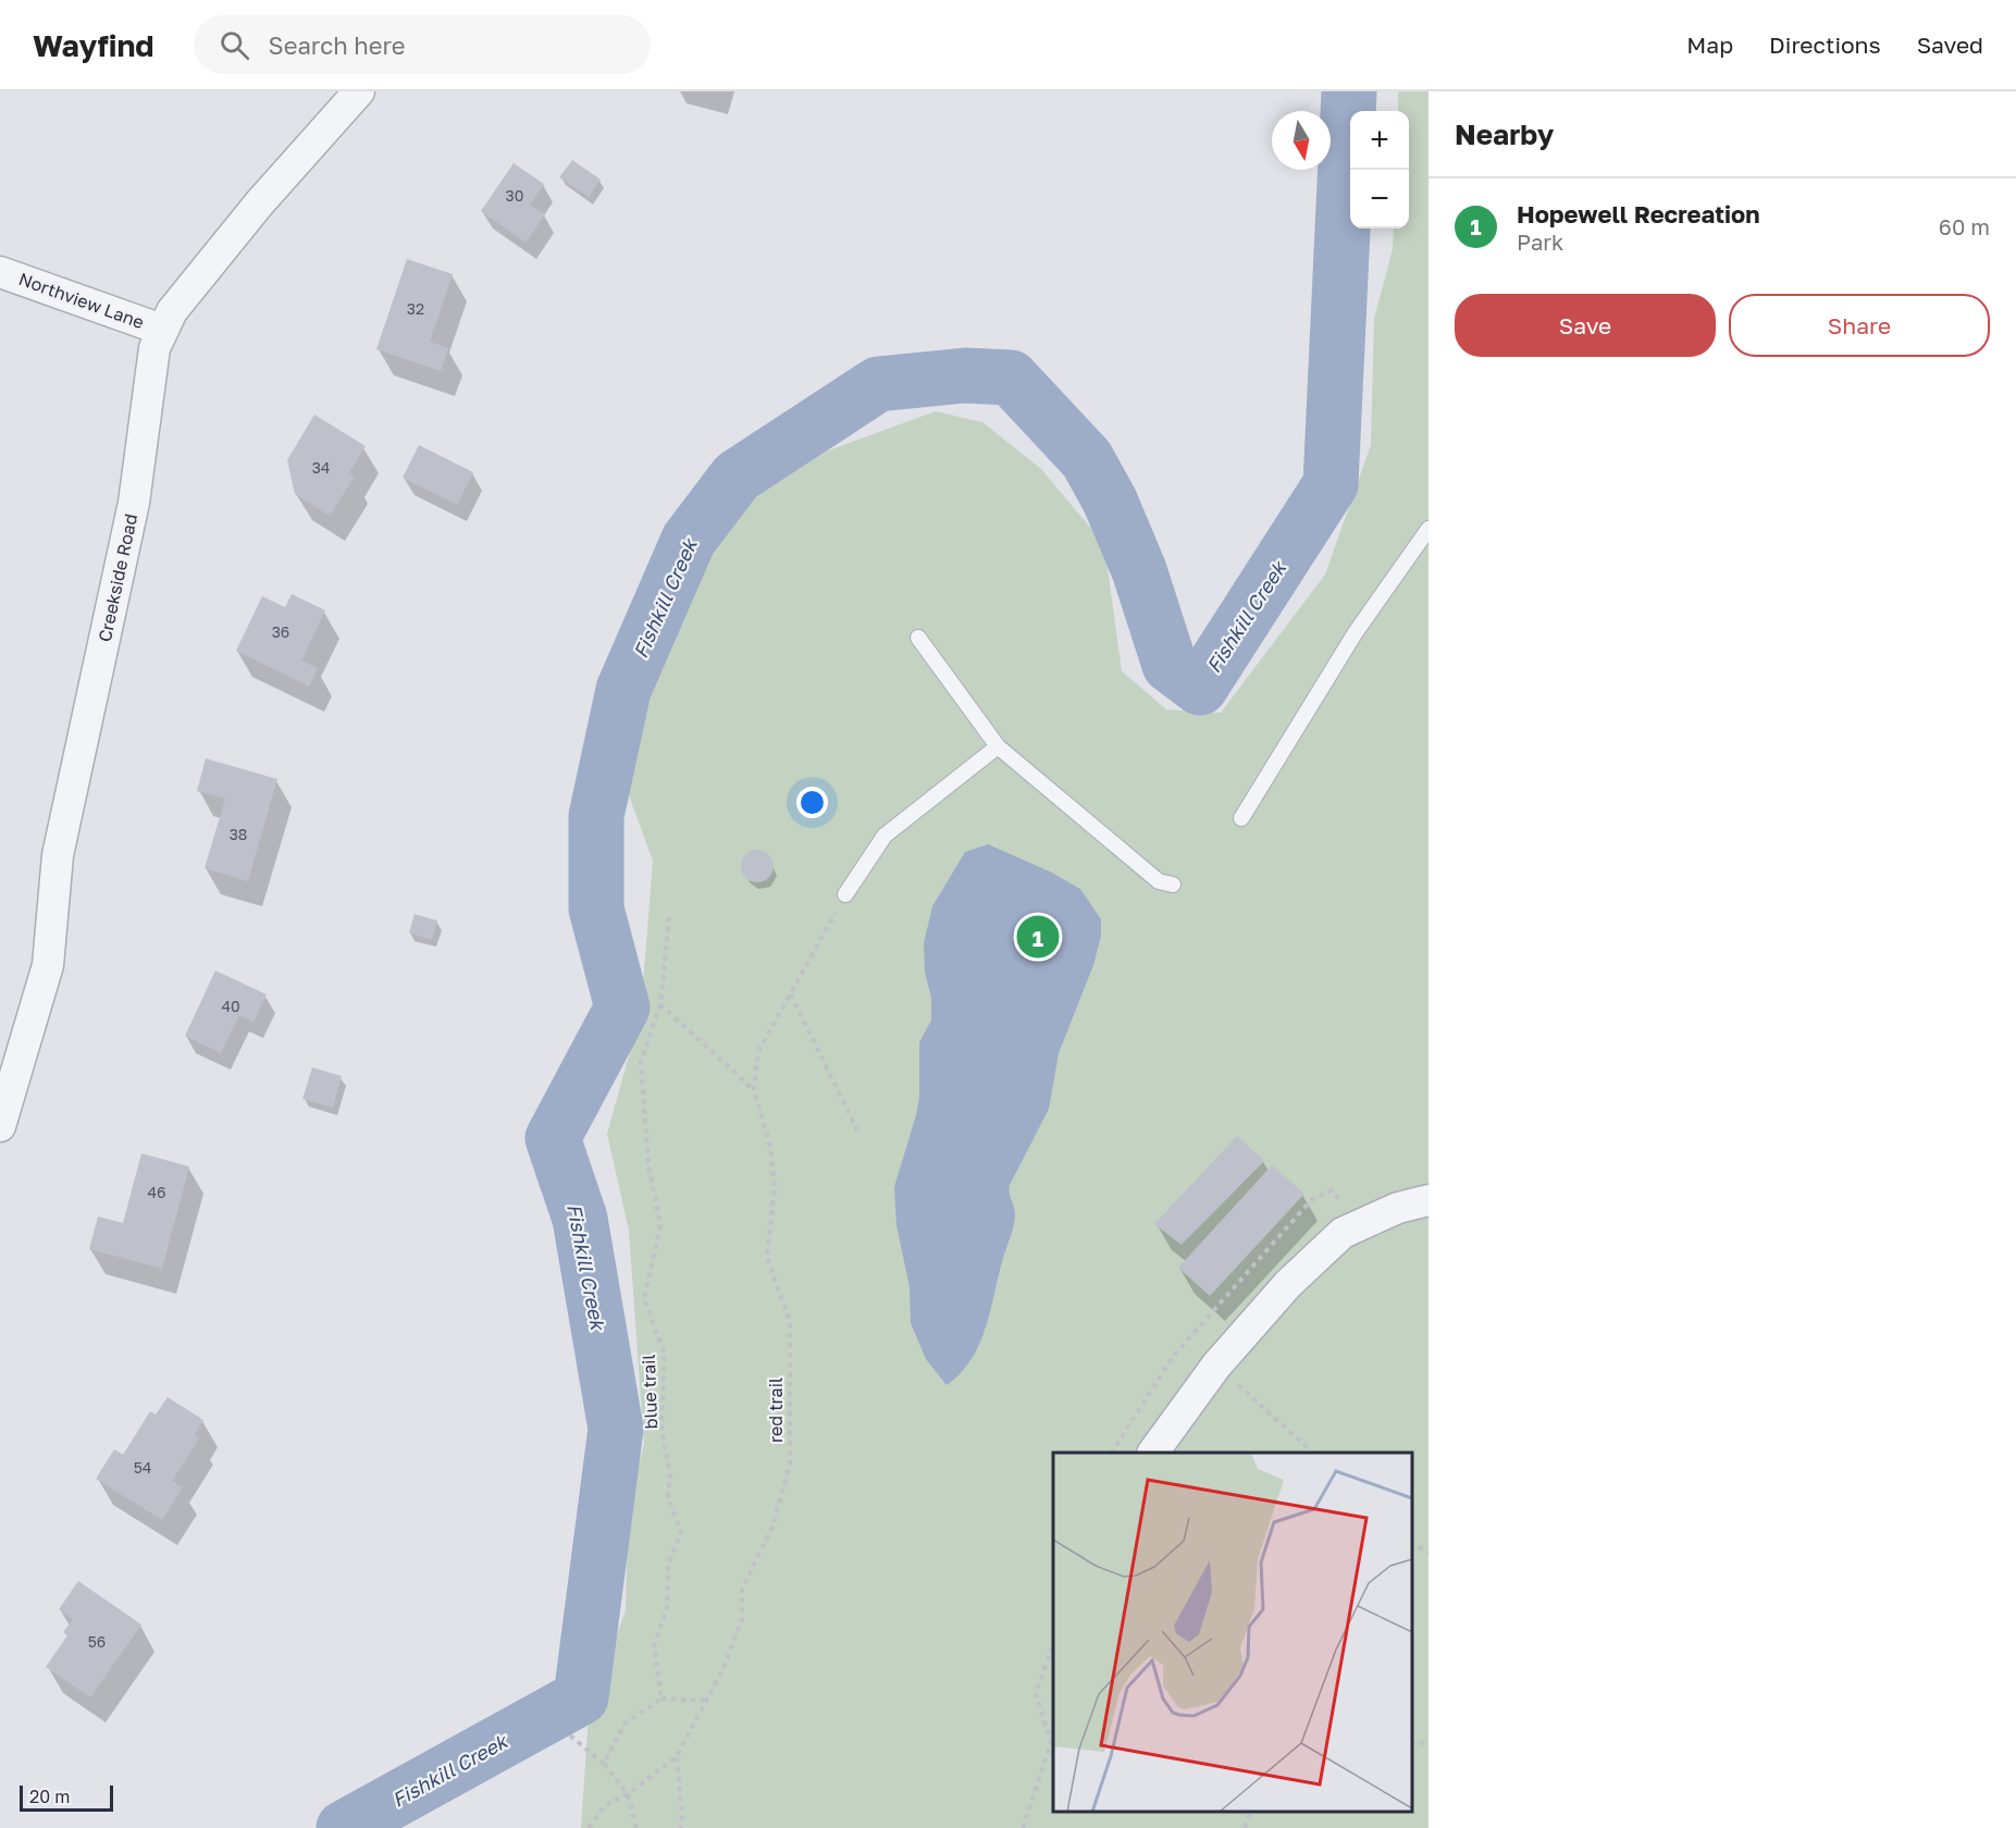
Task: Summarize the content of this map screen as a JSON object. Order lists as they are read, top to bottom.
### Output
{
  "streets": {
    "street": ["Northview Lane", "Creekside Road"],
    "path": ["blue trail", "red trail"]
  },
  "crossings": [
    ["Northview Lane", "Creekside Road"]
  ],
  "water": ["Fishkill Creek"],
  "house_numbers": [
    "30",
    "32",
    "34",
    "36",
    "38",
    "40",
    "46",
    "54",
    "56"
  ],
  "scale_bar": "20 m",
  "north": "bottom",
  "page": {
    "header": "Wayfind",
    "search": "Search here",
    "nav": ["Map", "Directions", "Saved"],
    "heading": "Nearby",
    "map_buttons": ["+", "−"],
    "list": [
      {
        "mark": "1",
        "name": "Hopewell Recreation",
        "note": "Park",
        "value": "60 m"
      }
    ],
    "buttons": ["Save", "Share"],
    "pins": "1",
    "scale": "20 m"
  }
}
